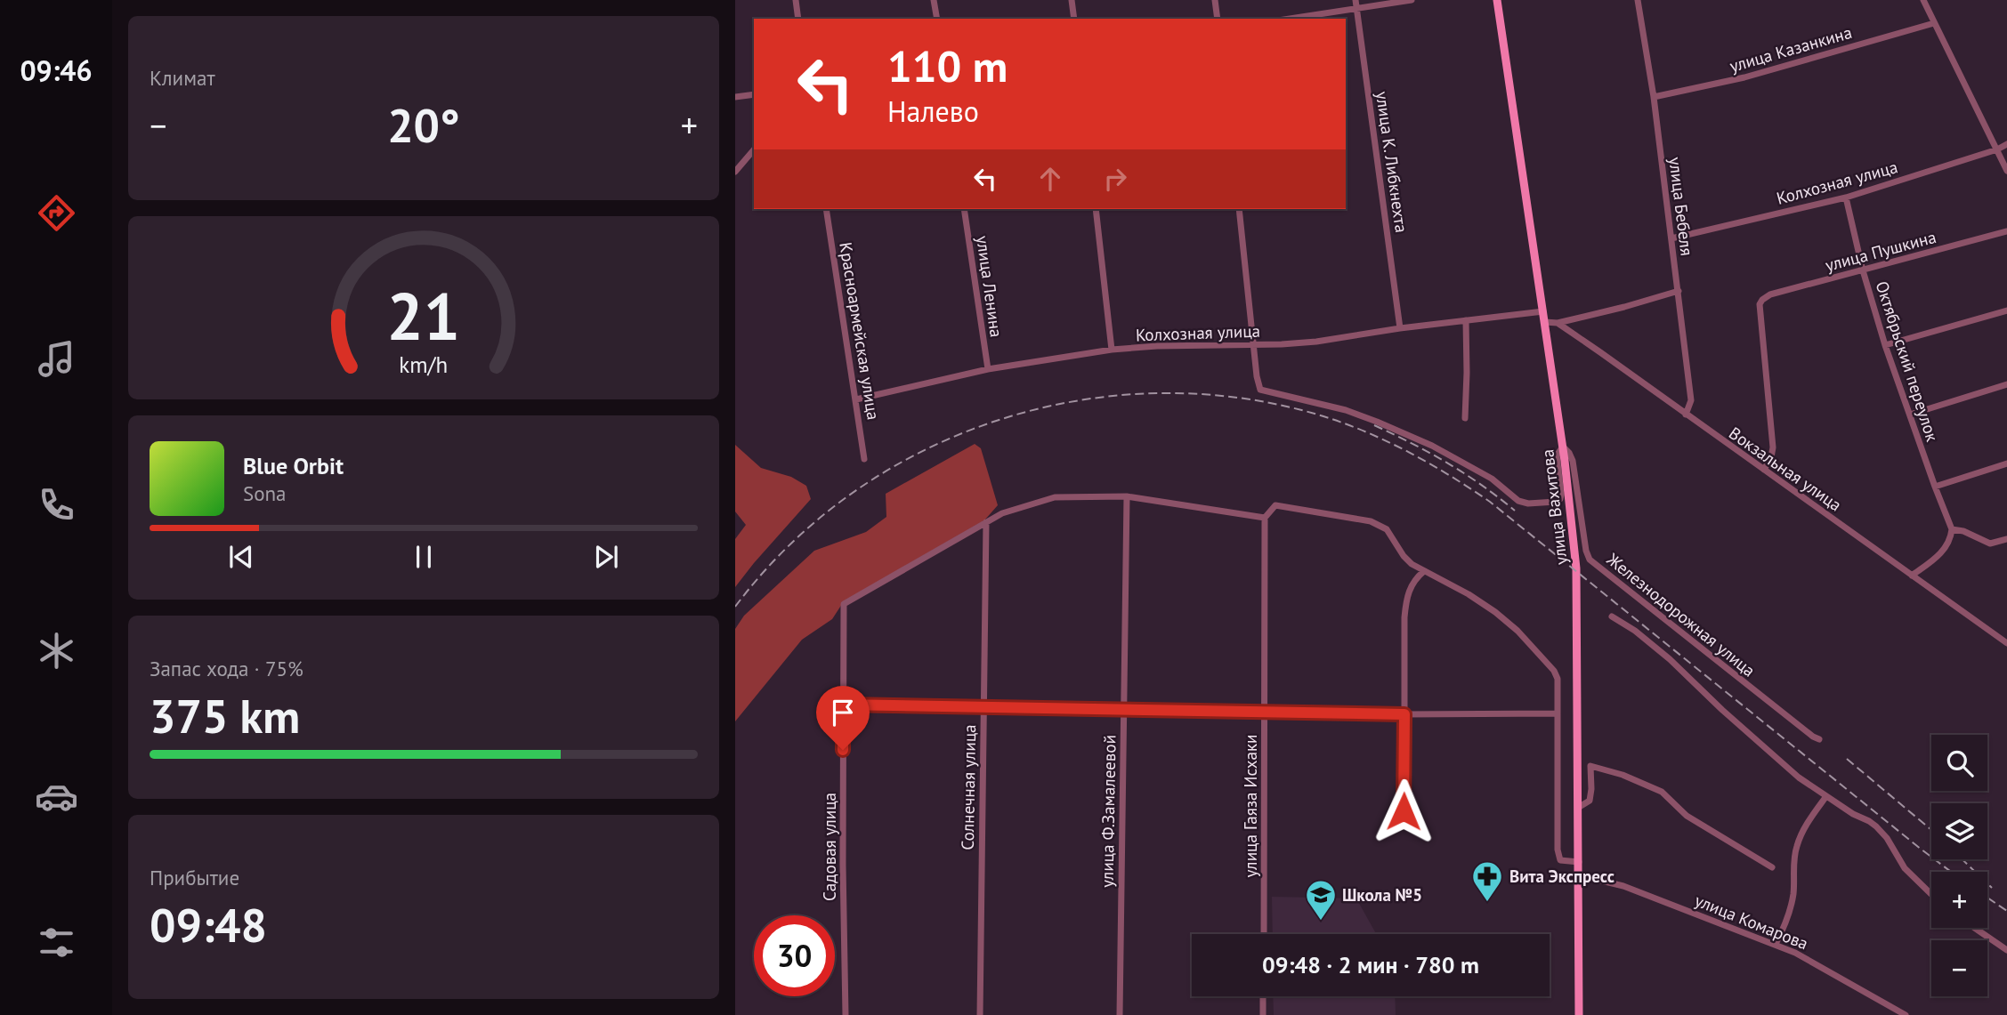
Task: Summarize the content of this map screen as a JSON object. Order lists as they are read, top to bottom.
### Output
{
  "streets": {
    "main road": ["улица Вахитова"],
    "street": [
      "улица Казанкина",
      "улица К. Либкнехта",
      "Колхозная улица",
      "улица Бебеля",
      "улица Пушкина",
      "улица Ленина",
      "Красноармейская улица",
      "Октябрьский переулок",
      "Вокзальная улица",
      "Железнодорожная улица",
      "Солнечная улица",
      "улица Гаяза Исхаки",
      "улица Ф.Замалеевой",
      "Садовая улица",
      "улица Комарова"
    ]
  },
  "crossings": [
    ["улица Казанкина", "улица Бебеля"],
    ["улица К. Либкнехта", "Колхозная улица"],
    ["Колхозная улица", "улица Бебеля"],
    ["Колхозная улица", "улица Ленина"],
    ["Колхозная улица", "Красноармейская улица"],
    ["Колхозная улица", "Октябрьский переулок"],
    ["Колхозная улица", "улица Вахитова"],
    ["улица Бебеля", "Вокзальная улица"],
    ["улица Пушкина", "Октябрьский переулок"],
    ["улица Пушкина", "Вокзальная улица"],
    ["улица Вахитова", "Железнодорожная улица"],
    ["улица Вахитова", "улица Комарова"],
    ["Солнечная улица", "Садовая улица"]
  ],
  "places": {
    "pharmacy": ["Вита Экспресс"],
    "school or university": ["Школа №5"]
  },
  "page": {
    "tabs": "09:46",
    "tile": [
      "Климат",
      ["Запас хода · 75%", "375 km"],
      ["Прибытие", "09:48"]
    ],
    "turn": ["110 m", "Налево"],
    "heat": ["−", "20°", "+"],
    "song": ["Blue Orbit", "Sona"],
    "map_buttons": ["+", "−"],
    "limit": "30",
    "trip": "09:48 · 2 мин · 780 m",
    "gauge": ["21", "km/h"]
  }
}
